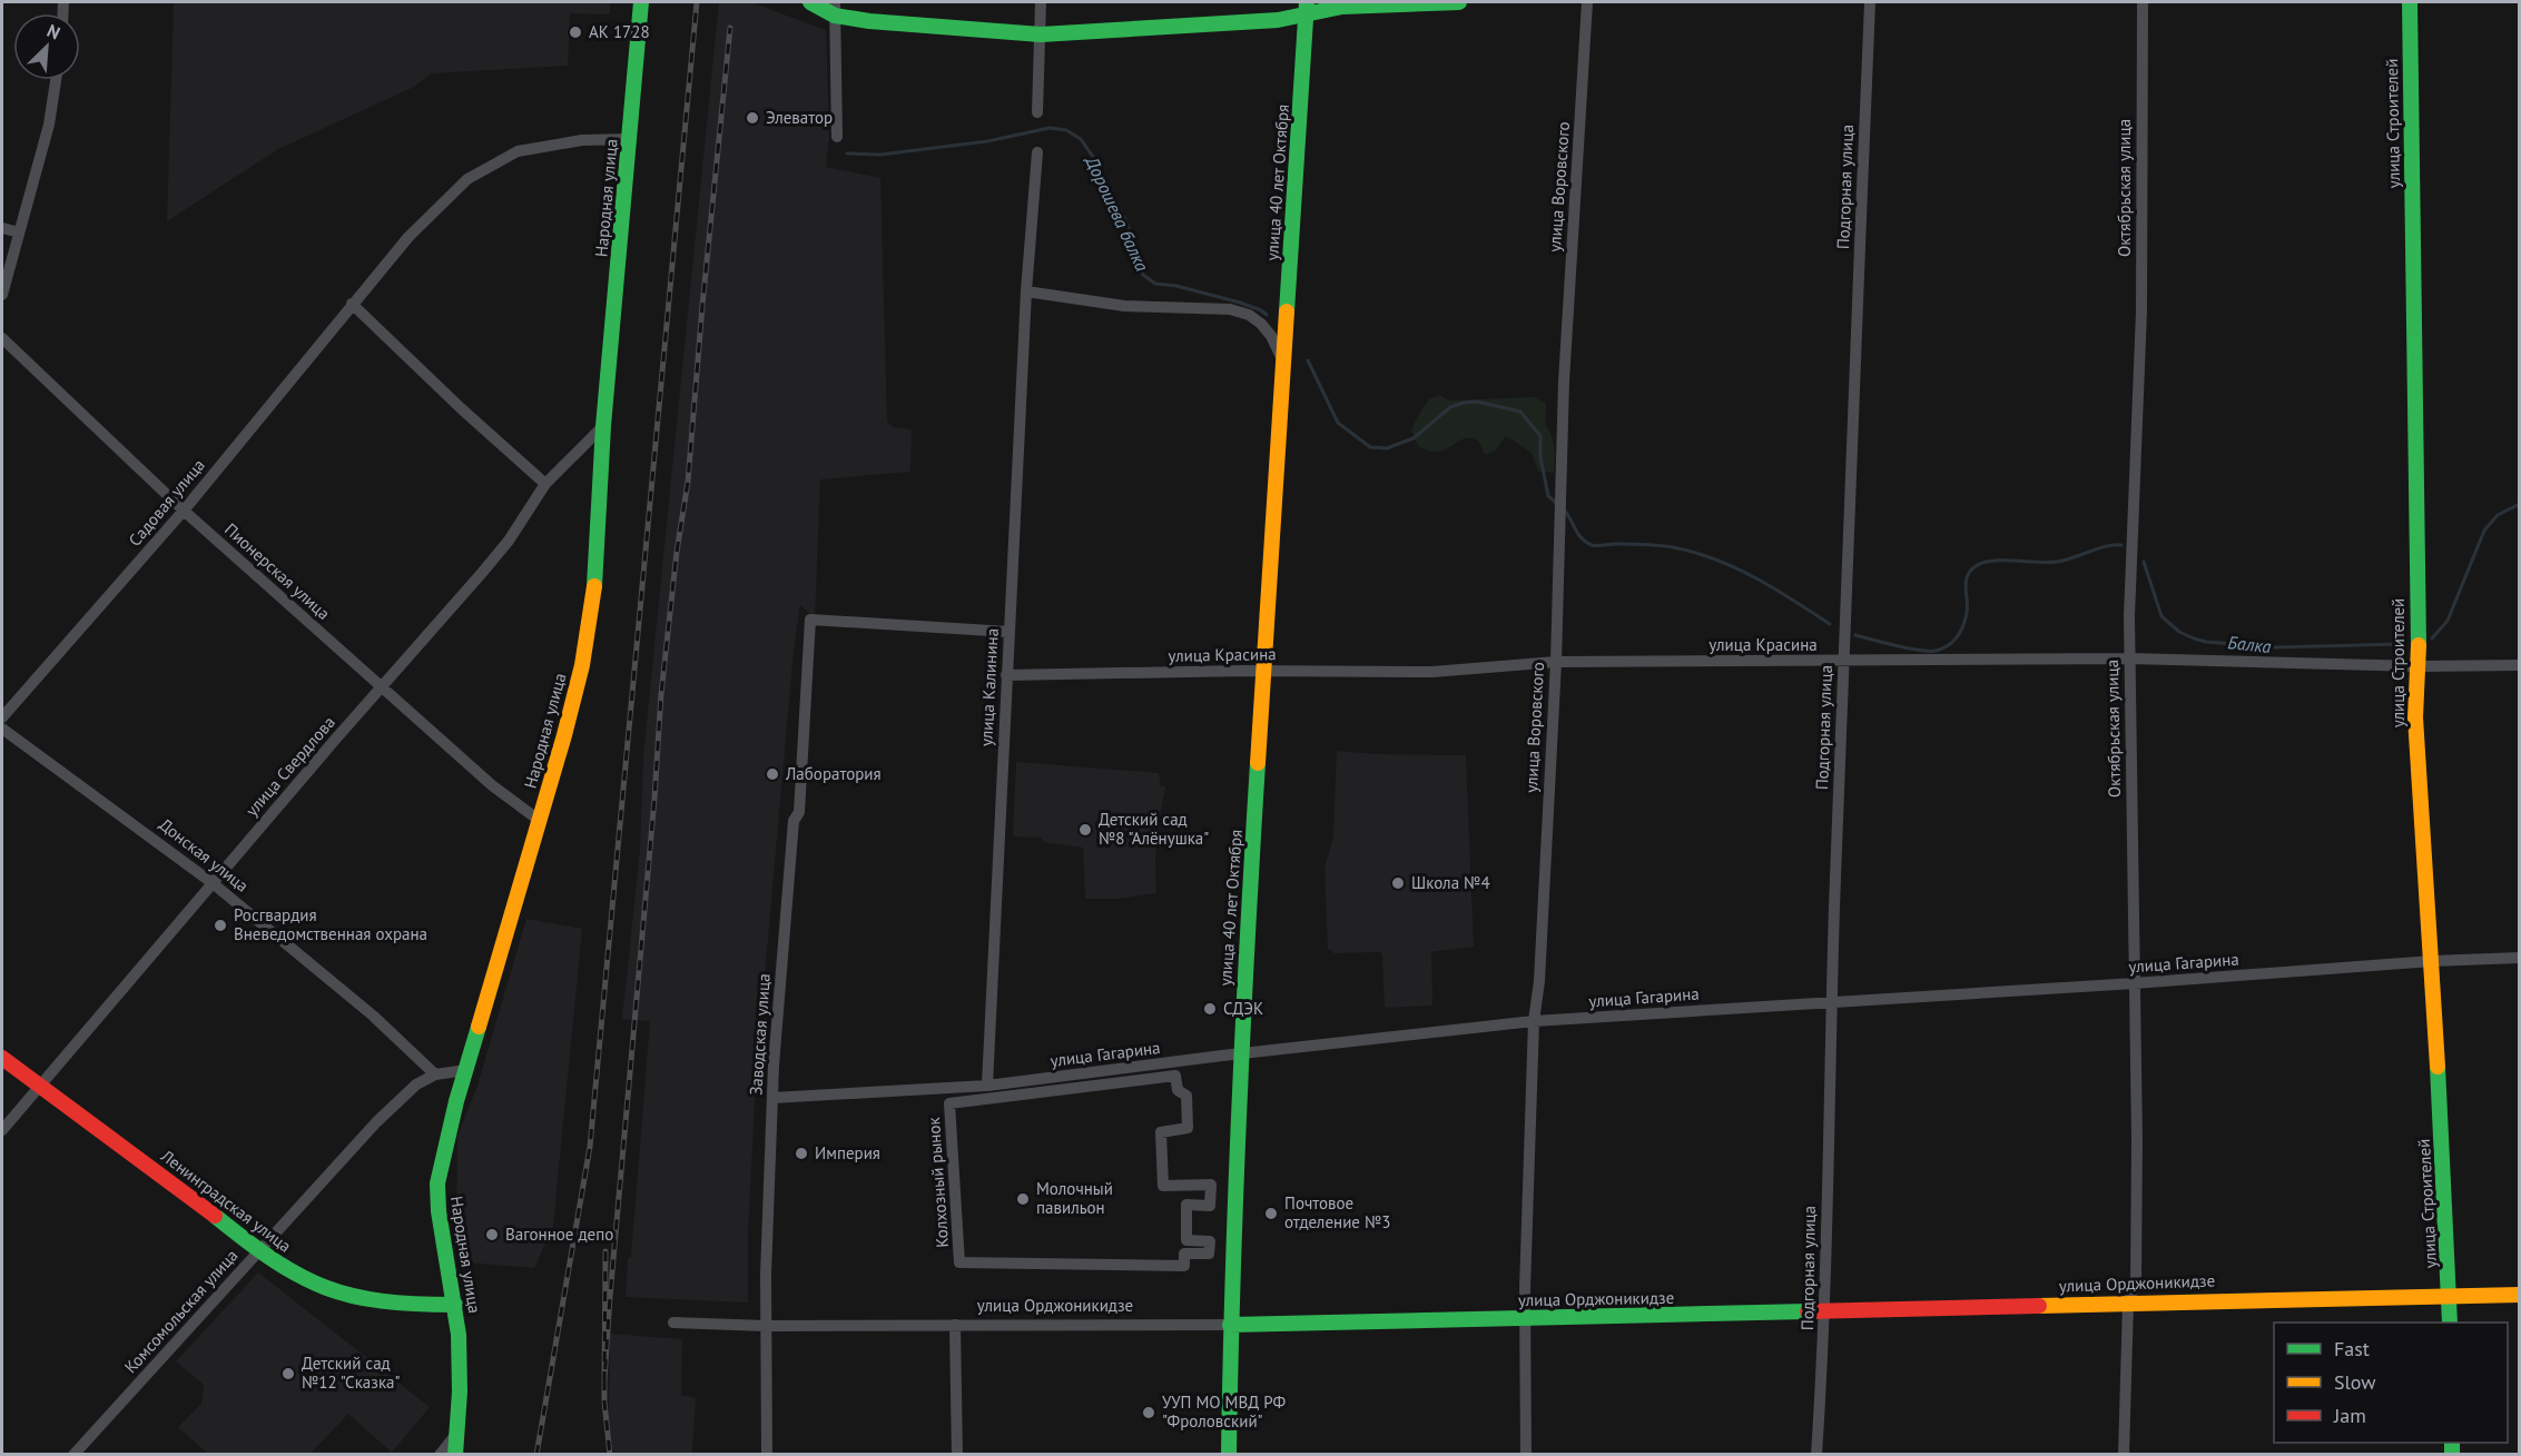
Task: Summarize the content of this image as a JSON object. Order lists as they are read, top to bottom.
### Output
{
  "streets": {
    "street": [
      "улица Строителей",
      "улица 40 лет Октября",
      "улица Воровского",
      "Подгорная улица",
      "Октябрьская улица",
      "Народная улица",
      "Садовая улица",
      "Пионерская улица",
      "улица Красина",
      "улица Калинина",
      "улица Свердлова",
      "Донская улица",
      "улица Гагарина",
      "Заводская улица",
      "Колхозный рынок",
      "Ленинградская улица",
      "улица Орджоникидзе",
      "Комсомольская улица"
    ]
  },
  "crossings": [
    ["улица Строителей", "улица Красина"],
    ["улица Строителей", "улица Гагарина"],
    ["улица Строителей", "улица Орджоникидзе"],
    ["улица 40 лет Октября", "улица Красина"],
    ["улица 40 лет Октября", "улица Калинина"],
    ["улица 40 лет Октября", "улица Гагарина"],
    ["улица 40 лет Октября", "улица Орджоникидзе"],
    ["улица Воровского", "улица Красина"],
    ["улица Воровского", "улица Гагарина"],
    ["улица Воровского", "улица Орджоникидзе"],
    ["Подгорная улица", "улица Красина"],
    ["Подгорная улица", "улица Гагарина"],
    ["Подгорная улица", "улица Орджоникидзе"],
    ["Октябрьская улица", "улица Красина"],
    ["Октябрьская улица", "улица Гагарина"],
    ["Октябрьская улица", "улица Орджоникидзе"],
    ["Народная улица", "Садовая улица"],
    ["Народная улица", "Пионерская улица"],
    ["Народная улица", "улица Свердлова"],
    ["Народная улица", "Ленинградская улица"],
    ["Народная улица", "Комсомольская улица"],
    ["Садовая улица", "Пионерская улица"],
    ["Пионерская улица", "улица Свердлова"],
    ["улица Красина", "улица Калинина"],
    ["улица Калинина", "улица Гагарина"],
    ["улица Калинина", "Заводская улица"],
    ["улица Свердлова", "Донская улица"],
    ["улица Свердлова", "Ленинградская улица"],
    ["Донская улица", "Комсомольская улица"],
    ["улица Гагарина", "Заводская улица"],
    ["Заводская улица", "улица Орджоникидзе"],
    ["Ленинградская улица", "Комсомольская улица"]
  ],
  "water": ["Дорошева балка", "Балка"],
  "places": [
    "АК 1728",
    "Элеватор",
    "Лаборатория",
    "Детский сад №8 \"Алёнушка\"",
    "Школа №4",
    "Росгвардия Вневедомственная охрана",
    "СДЭК",
    "Империя",
    "Молочный павильон",
    "Почтовое отделение №3",
    "Вагонное депо",
    "Детский сад №12 \"Сказка\"",
    "УУП МО МВД РФ \"Фроловский\""
  ],
  "legend": ["Fast", "Slow", "Jam"],
  "north": "top right"
}
